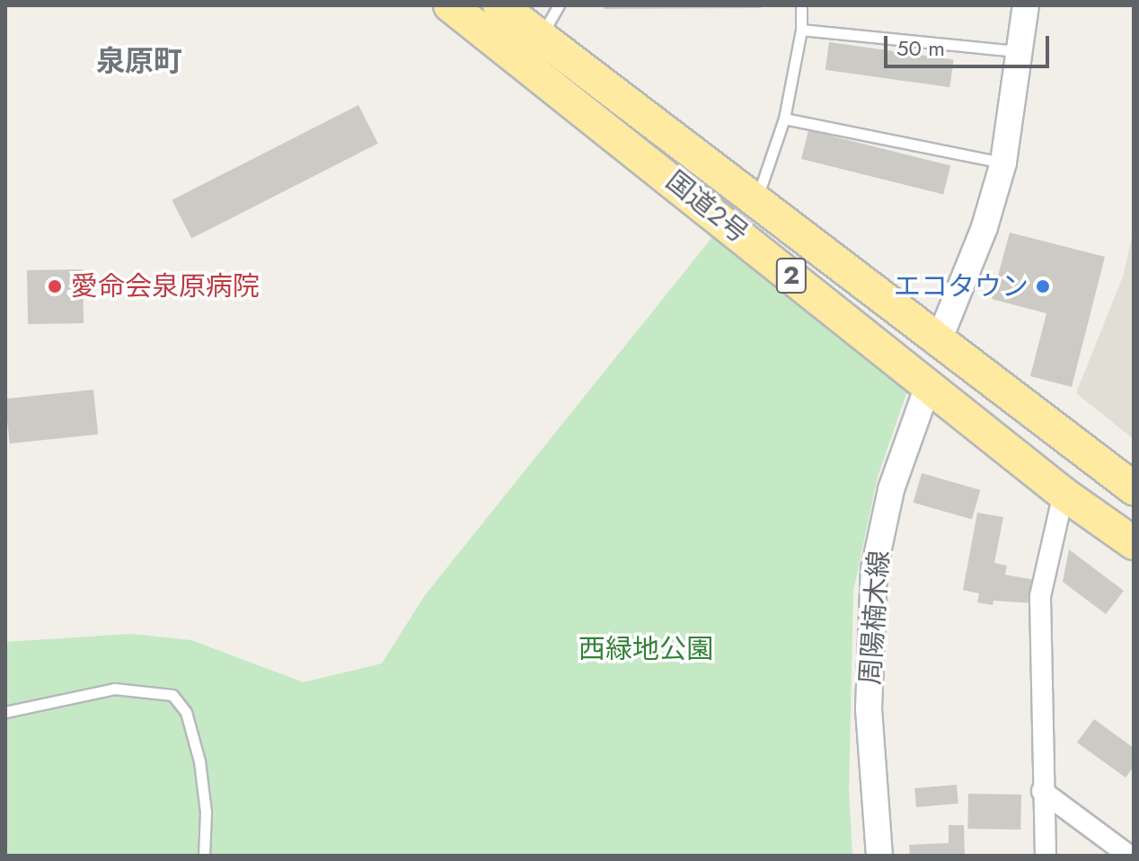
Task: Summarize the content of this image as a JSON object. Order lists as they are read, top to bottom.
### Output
{
  "streets": {
    "highway": ["国道2号", "2"],
    "street": ["周陽楠木線"]
  },
  "crossings": [
    ["国道2号", "周陽楠木線"]
  ],
  "districts": ["泉原町"],
  "parks": ["西緑地公園"],
  "places": ["愛命会泉原病院", "エコタウン"],
  "scale_bar": "50 m"
}
